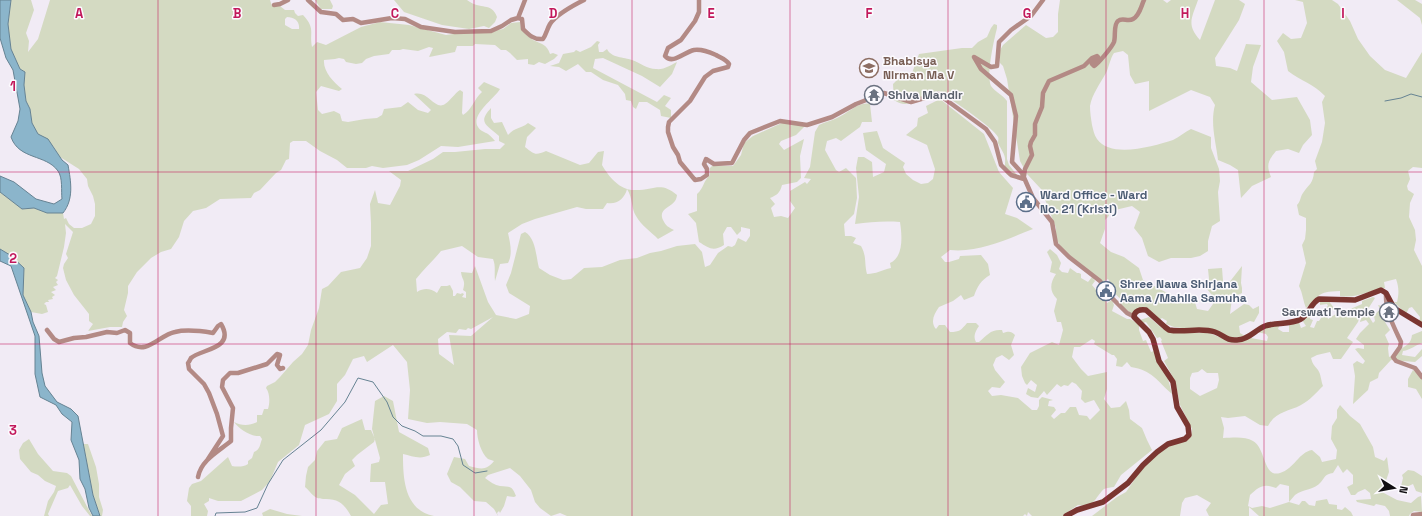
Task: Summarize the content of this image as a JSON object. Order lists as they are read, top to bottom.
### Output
{
  "places": {
    "school or university": ["Bhabisya Nirman Ma V"],
    "temple": ["Shiva Mandir", "Sarswati Temple"],
    "public building": ["Ward Office - Ward No. 21 (Kristi)", "Shree Nawa Shirjana Aama /Mahila Samuha"]
  },
  "north": "right",
  "grid": {
    "columns": [
      "A",
      "B",
      "C",
      "D",
      "E",
      "F",
      "G",
      "H",
      "I"
    ],
    "rows": ["1", "2", "3"]
  }
}
